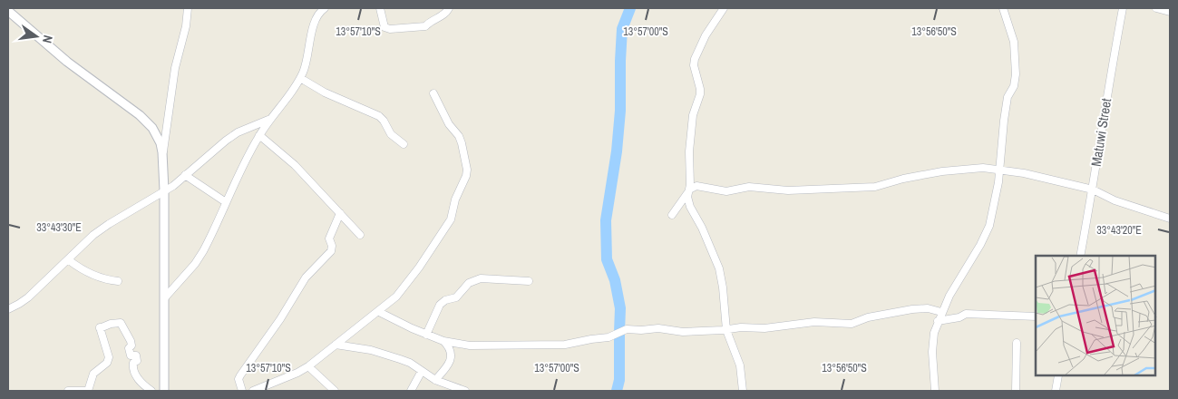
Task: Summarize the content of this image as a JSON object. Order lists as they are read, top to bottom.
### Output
{
  "streets": {
    "street": ["Matuwi Street"]
  },
  "north": "right",
  "coordinates": [
    "13°57'10\"S",
    "13°57'00\"S",
    "13°56'50\"S",
    "33°43'30\"E",
    "33°43'20\"E"
  ]
}
